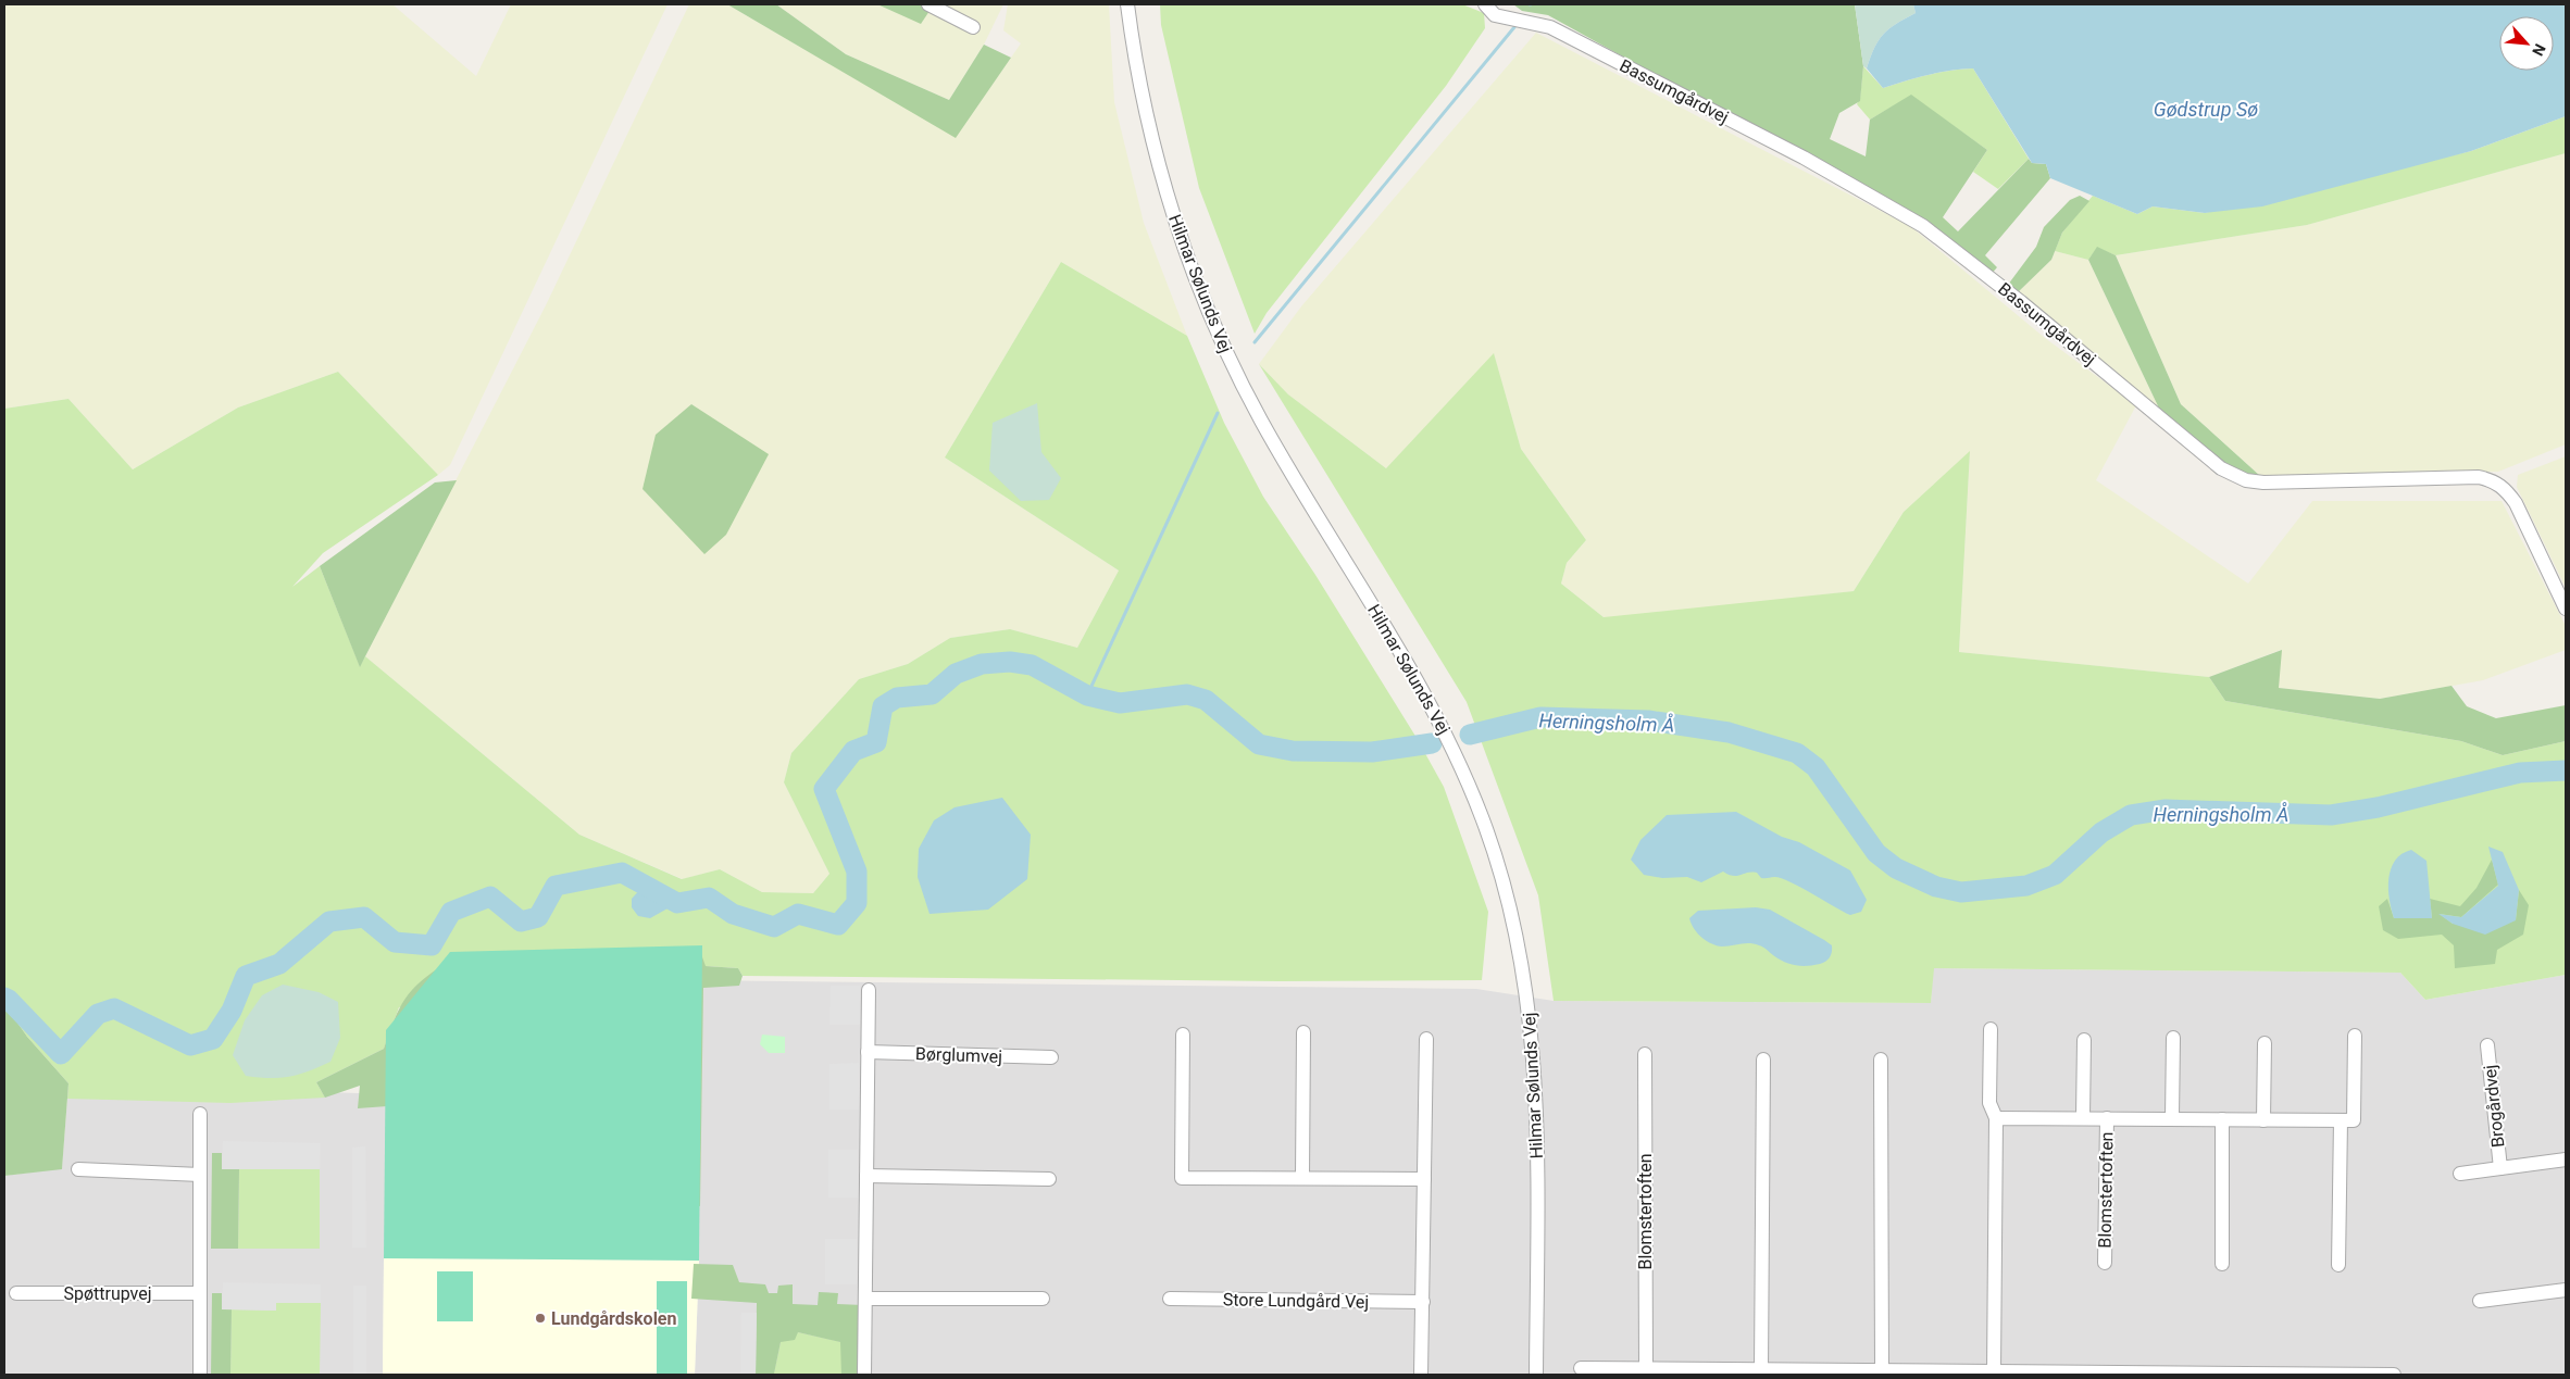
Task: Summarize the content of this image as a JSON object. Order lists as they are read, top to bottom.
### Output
{
  "streets": {
    "street": [
      "Bassumgårdvej",
      "Hilmar Sølunds Vej",
      "Børglumvej",
      "Brogårdvej",
      "Blomstertoften",
      "Spøttrupvej",
      "Store Lundgård Vej"
    ]
  },
  "water": ["Gødstrup Sø", "Herningsholm Å"],
  "places": ["Lundgårdskolen"],
  "north": "bottom right"
}
